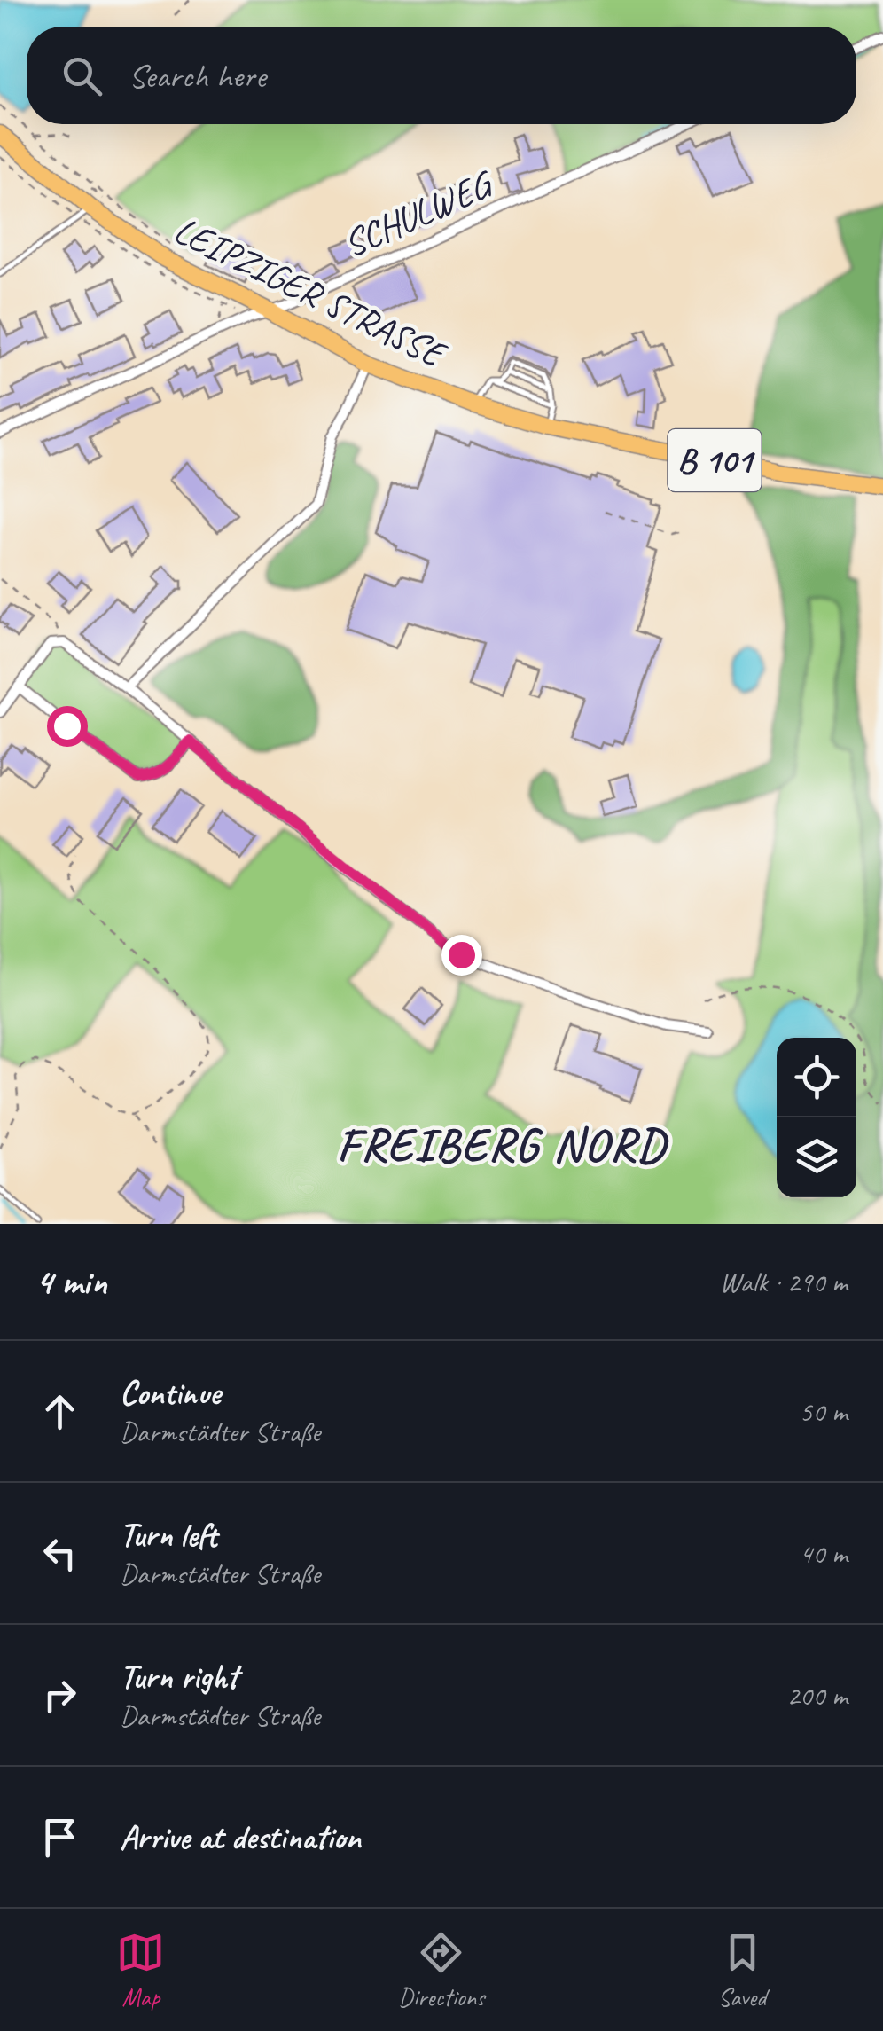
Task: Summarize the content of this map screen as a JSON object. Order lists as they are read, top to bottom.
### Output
{
  "streets": {
    "main road": ["LEIPZIGER STRASSE", "B 101"],
    "street": ["SCHULWEG"]
  },
  "crossings": [
    ["SCHULWEG", "LEIPZIGER STRASSE"]
  ],
  "districts": ["FREIBERG NORD"],
  "page": {
    "search": "Search here",
    "heading": ["4 min", "Walk · 290 m"],
    "list": [
      ["Continue", "Darmstädter Straße", "50 m"],
      ["Turn left", "Darmstädter Straße", "40 m"],
      ["Turn right", "Darmstädter Straße", "200 m"],
      "Arrive at destination"
    ],
    "nav": ["Map", "Directions", "Saved"]
  }
}
